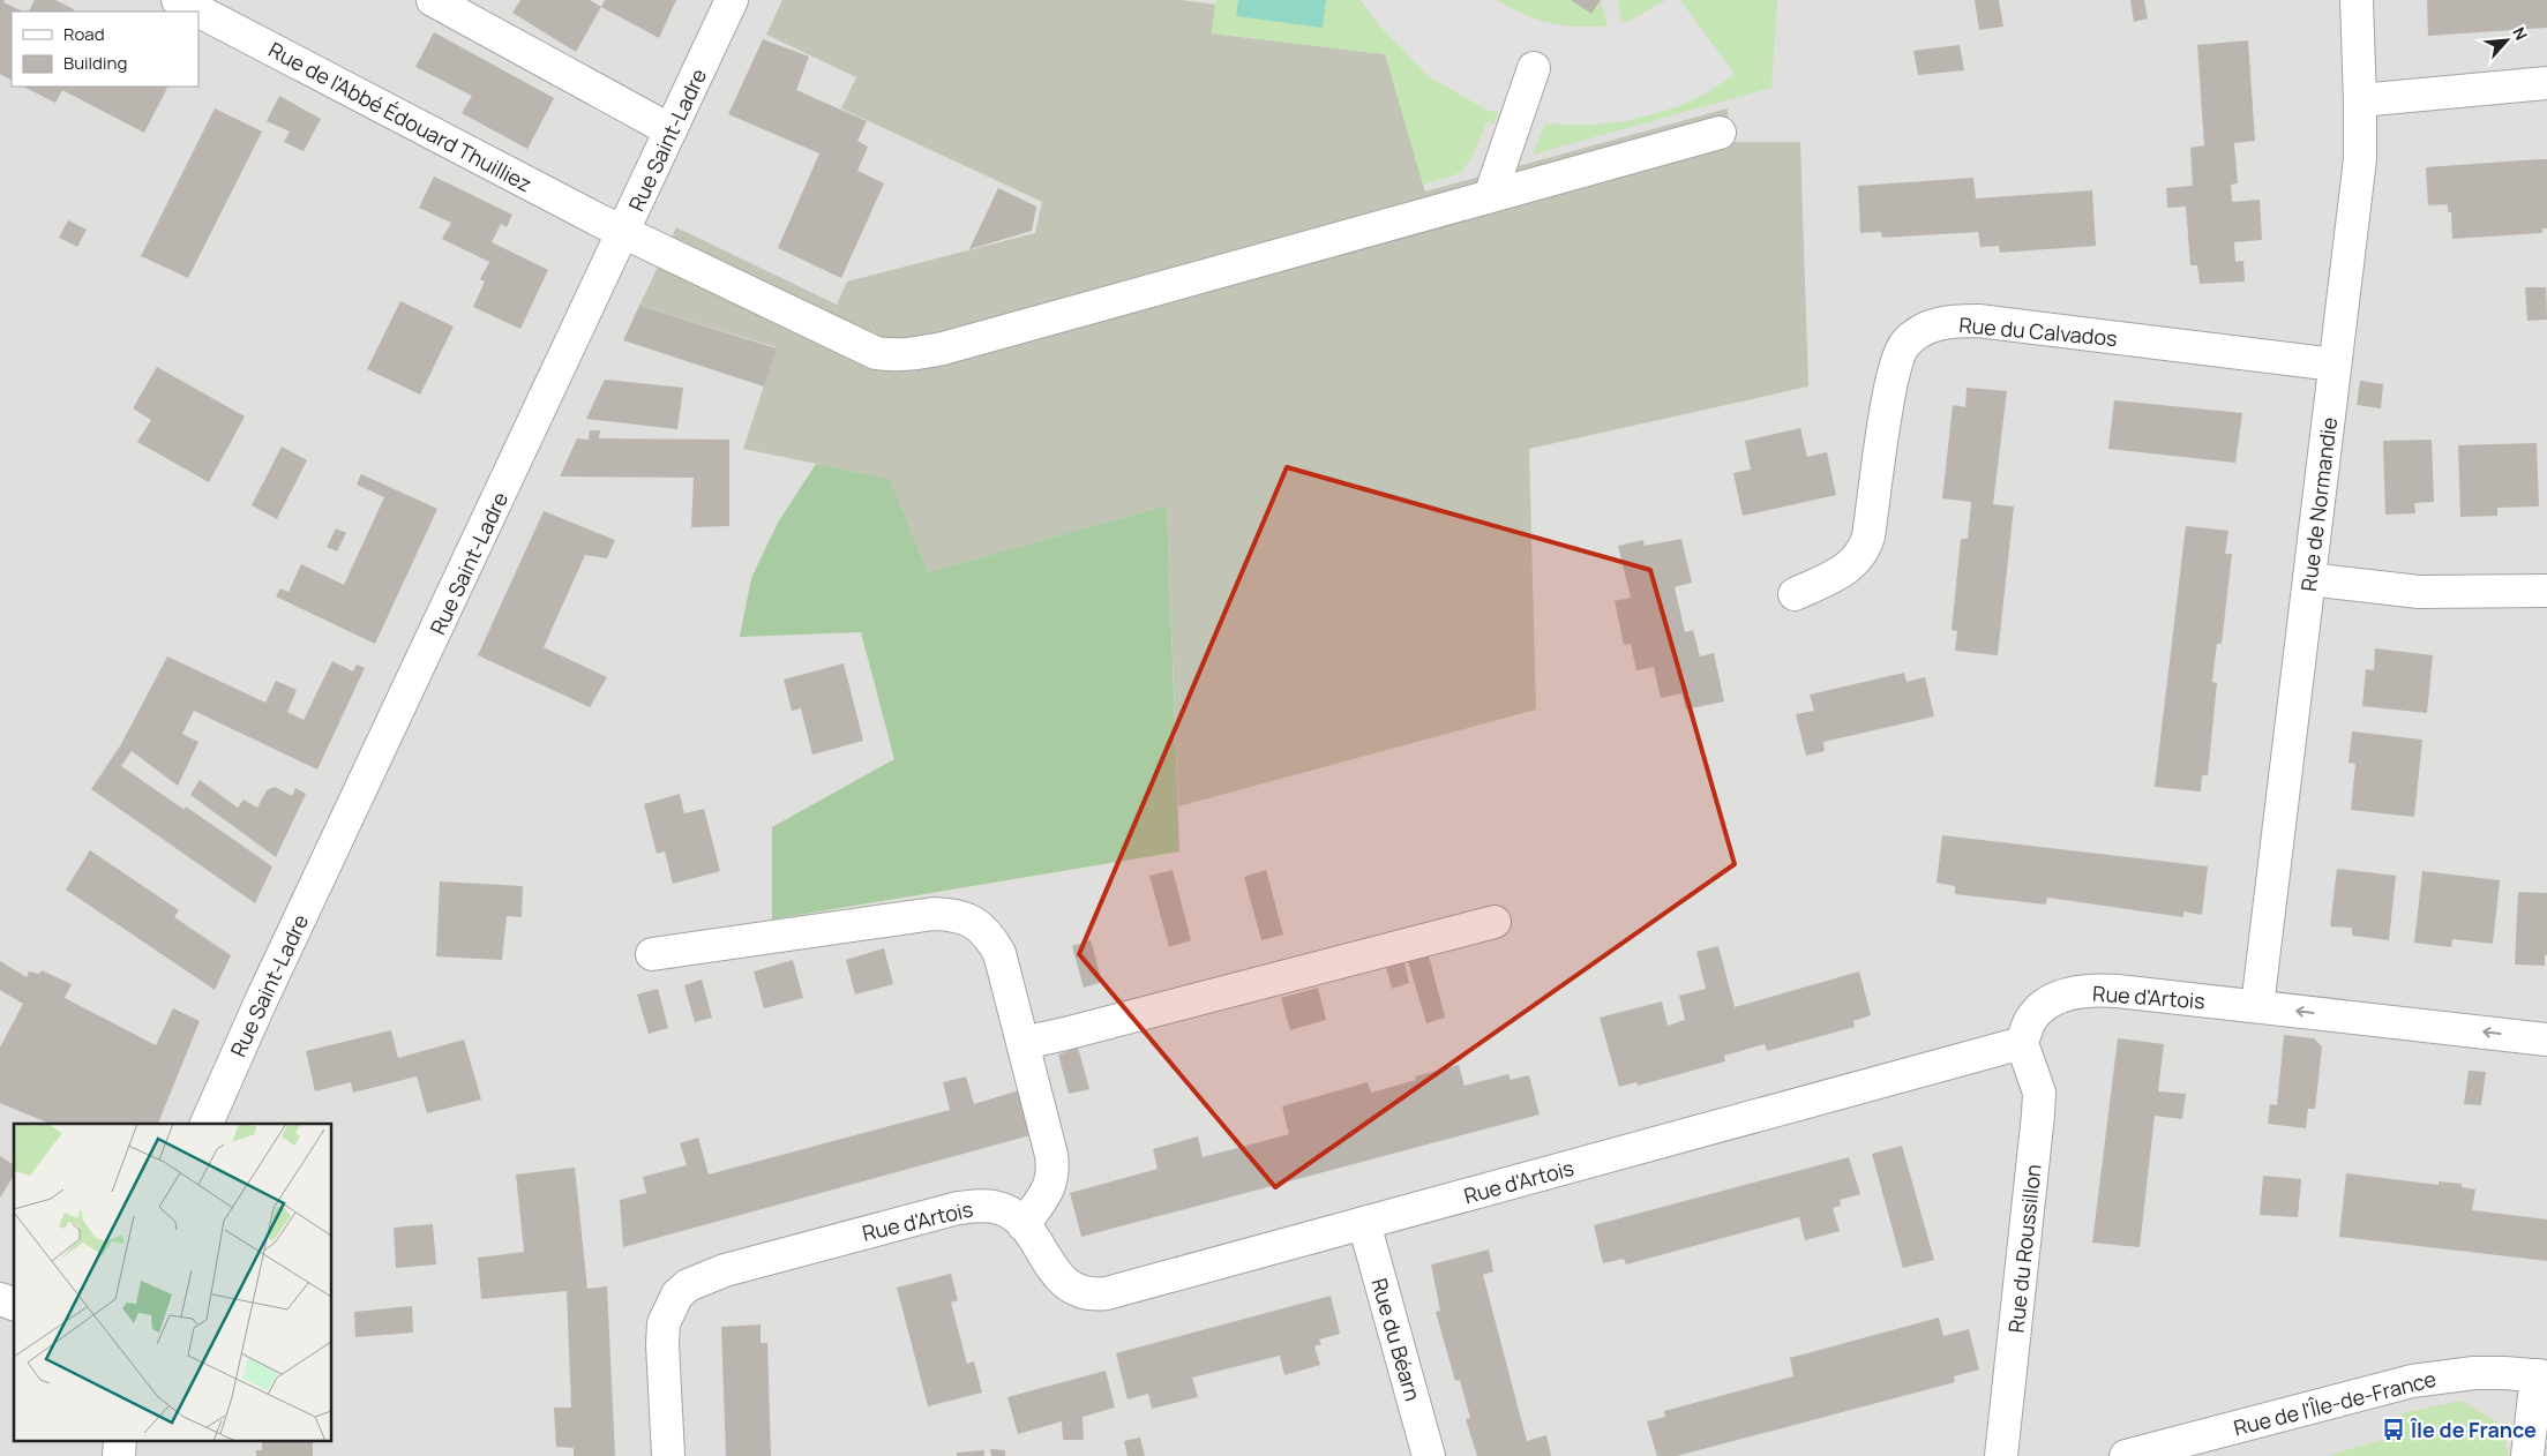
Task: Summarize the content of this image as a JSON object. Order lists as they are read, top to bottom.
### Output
{
  "streets": {
    "street": [
      "Rue de l'Abbé Édouard Thuilliez",
      "Rue Saint-Ladre",
      "Rue du Calvados",
      "Rue de Normandie",
      "Rue d'Artois",
      "Rue du Roussillon",
      "Rue du Béarn",
      "Rue de l'Île-de-France"
    ]
  },
  "crossings": [
    ["Rue de l'Abbé Édouard Thuilliez", "Rue Saint-Ladre"],
    ["Rue du Calvados", "Rue de Normandie"],
    ["Rue de Normandie", "Rue d'Artois"],
    ["Rue d'Artois", "Rue du Roussillon"],
    ["Rue d'Artois", "Rue du Béarn"]
  ],
  "places": {
    "bus stop": ["Île de France"]
  },
  "legend": ["Road", "Building"],
  "north": "top right"
}
